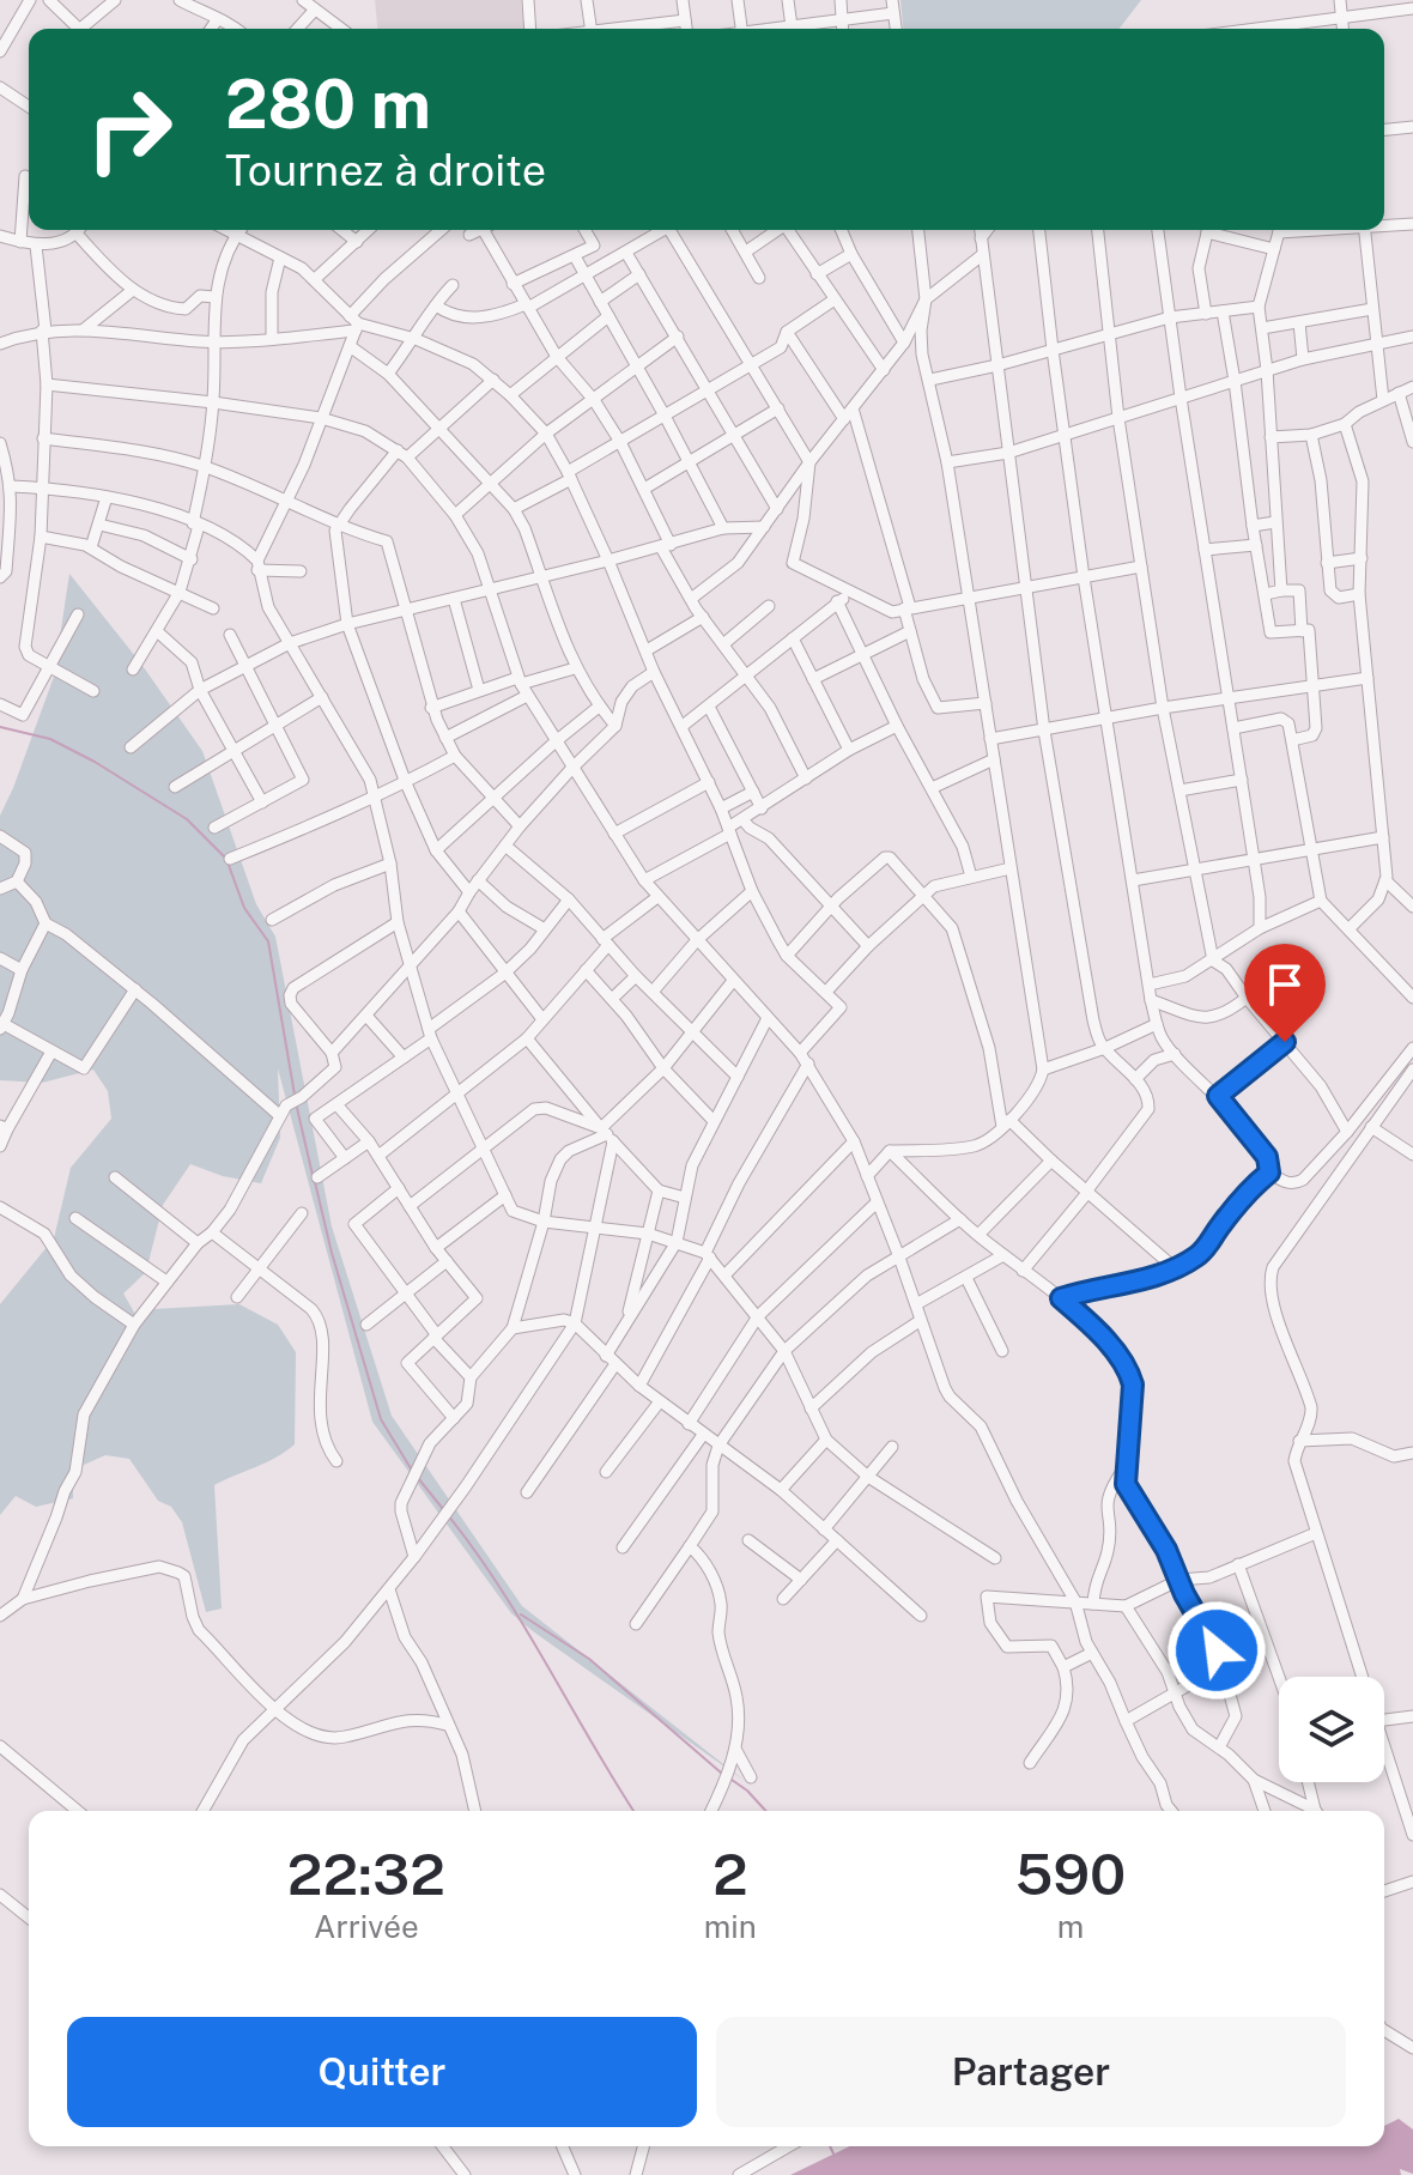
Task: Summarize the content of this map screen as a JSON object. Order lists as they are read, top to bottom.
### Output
{
  "page": {
    "turn": ["280 m", "Tournez à droite"],
    "eta": [
      "22:32",
      "Arrivée",
      "2",
      "min",
      "590",
      "m"
    ],
    "buttons": ["Quitter", "Partager"]
  }
}
